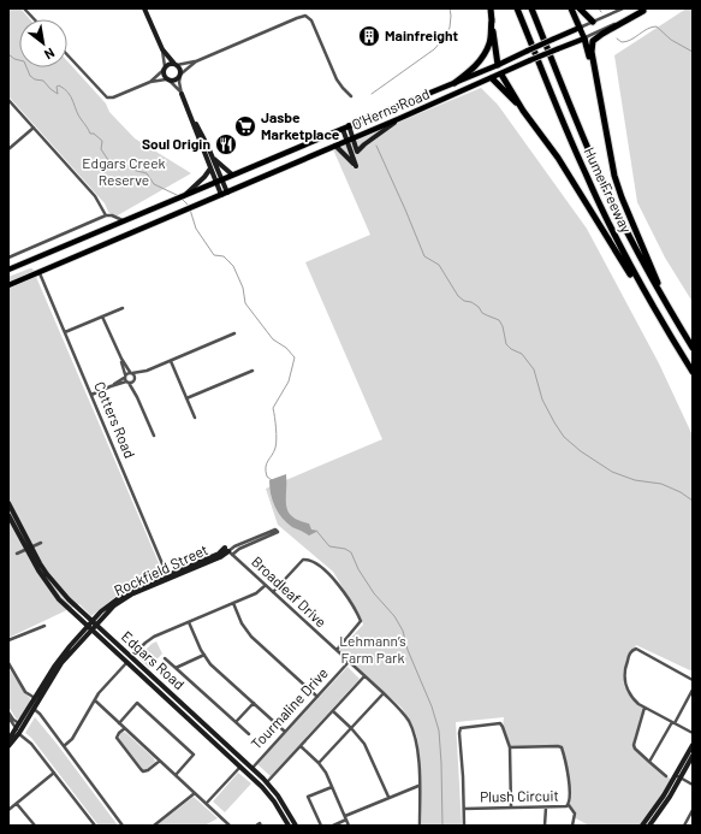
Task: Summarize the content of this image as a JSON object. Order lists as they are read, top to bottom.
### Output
{
  "streets": {
    "highway": ["Hume Freeway"],
    "main road": ["O'Herns Road"],
    "street": [
      "Cotters Road",
      "Rockfield Street",
      "Broadleaf Drive",
      "Edgars Road",
      "Tourmaline Drive",
      "Plush Circuit"
    ]
  },
  "crossings": [
    ["O'Herns Road", "Cotters Road"],
    ["Cotters Road", "Rockfield Street"],
    ["Rockfield Street", "Broadleaf Drive"],
    ["Rockfield Street", "Edgars Road"],
    ["Broadleaf Drive", "Tourmaline Drive"],
    ["Edgars Road", "Tourmaline Drive"]
  ],
  "parks": ["Edgars Creek Reserve", "Lehmann’s Farm Park"],
  "places": {
    "building": ["Mainfreight"],
    "supermarket": ["Jasbe Marketplace"],
    "restaurant": ["Soul Origin"]
  },
  "north": "bottom right"
}
